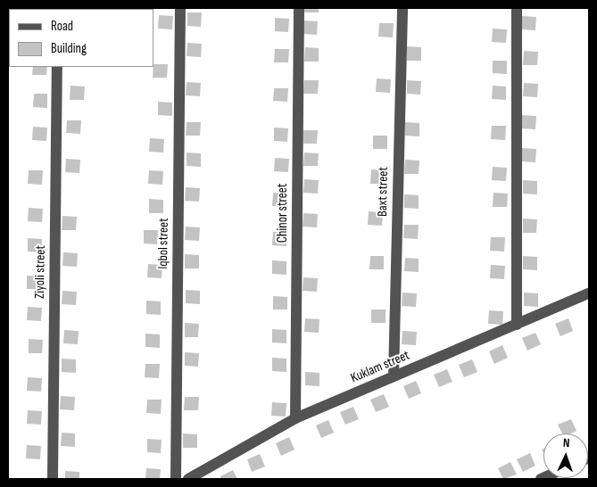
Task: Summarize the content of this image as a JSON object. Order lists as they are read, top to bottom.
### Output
{
  "streets": {
    "street": [
      "Baxt street",
      "Chinor street",
      "Iqbol street",
      "Ziyoli street",
      "Kuklam street"
    ]
  },
  "crossings": [
    ["Baxt street", "Kuklam street"],
    ["Chinor street", "Kuklam street"]
  ],
  "legend": ["Road", "Building"],
  "north": "top"
}
